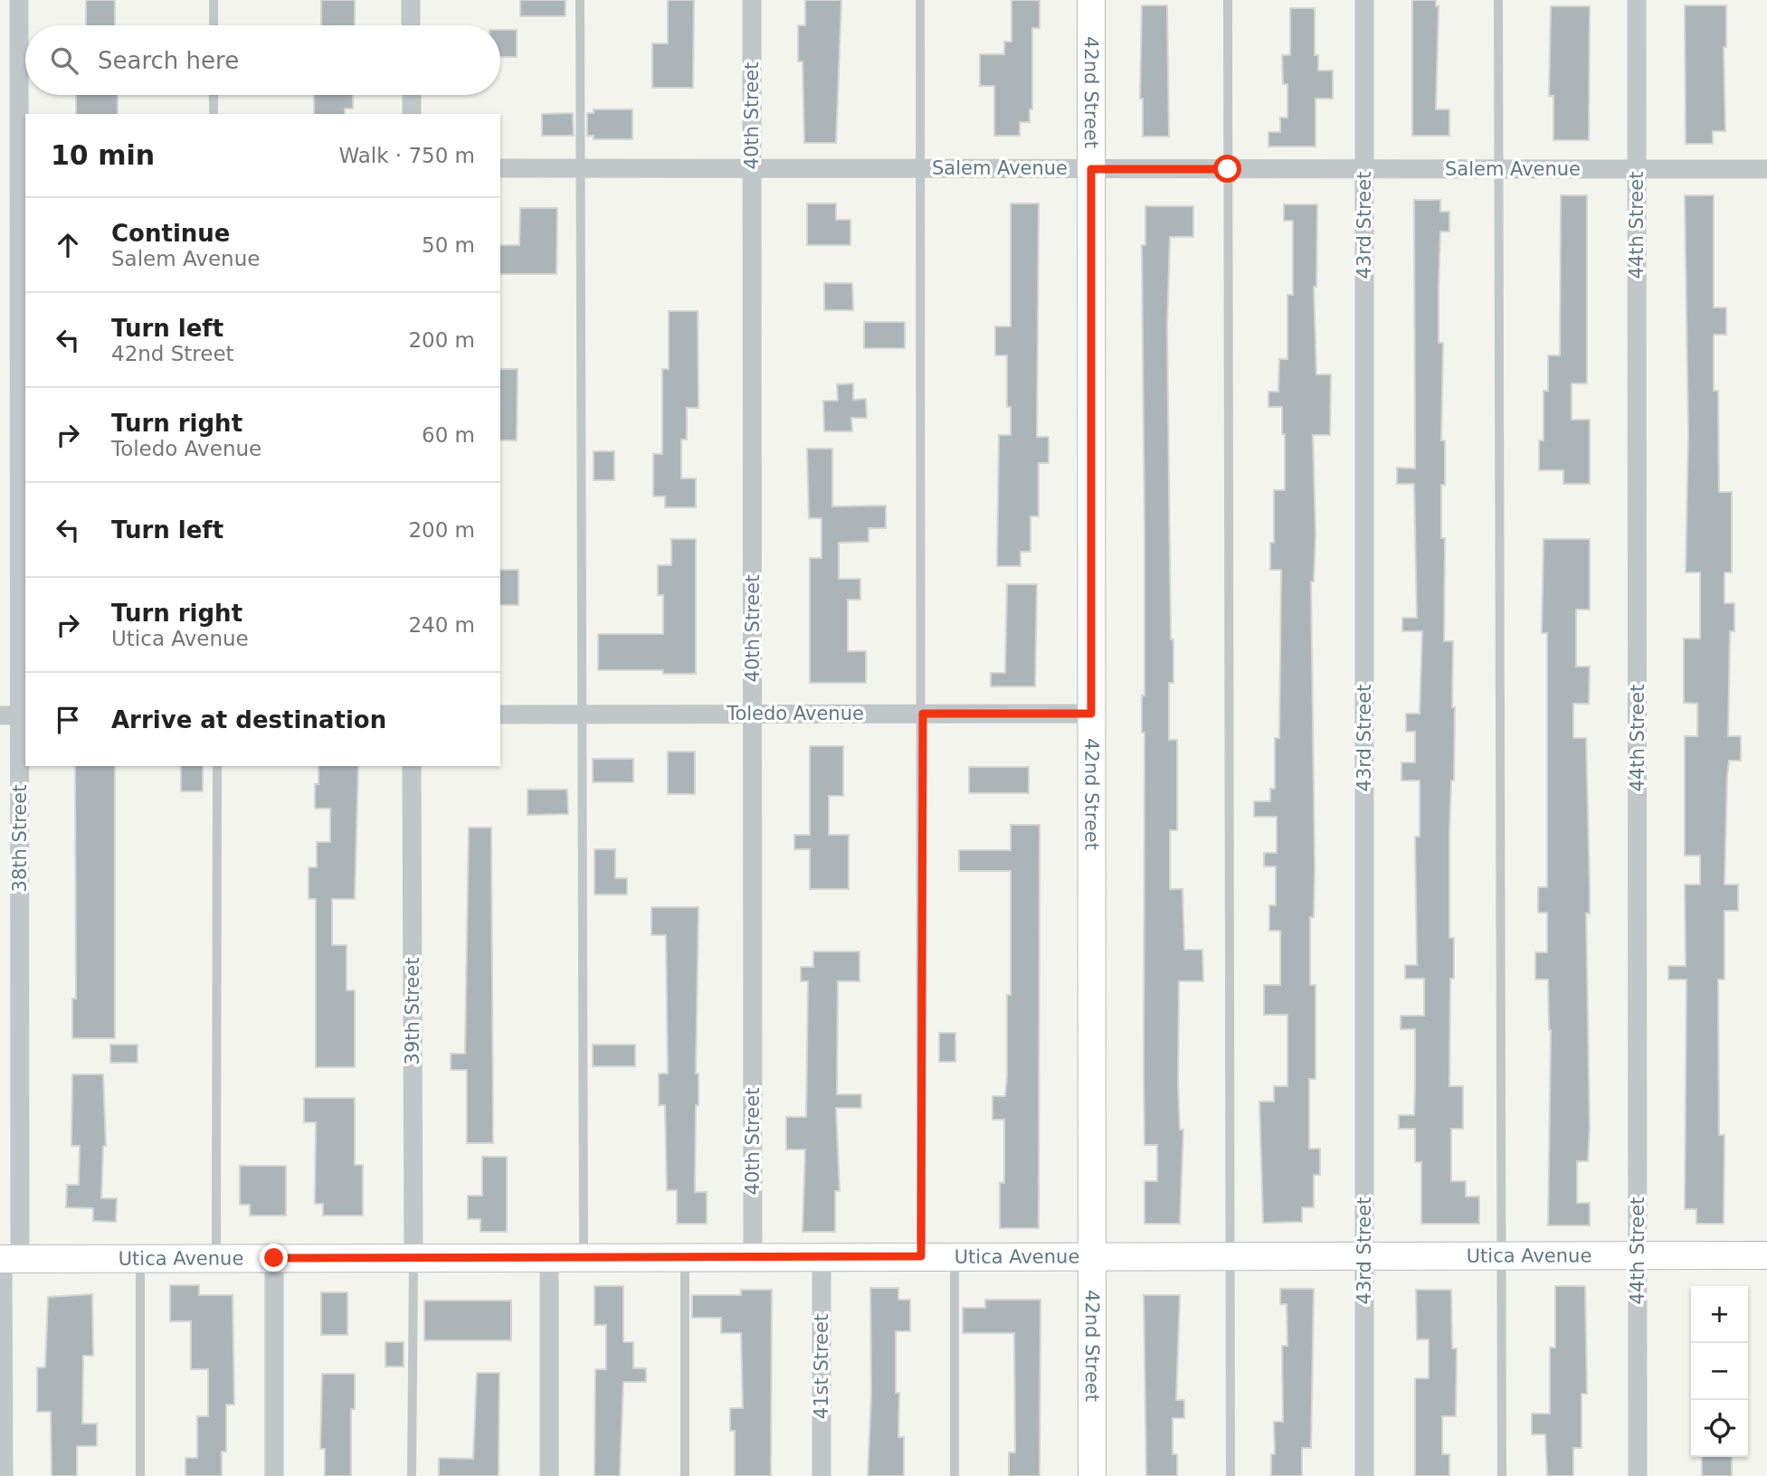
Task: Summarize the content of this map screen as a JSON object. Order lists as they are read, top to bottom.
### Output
{
  "streets": {
    "street": [
      "42nd Street",
      "40th Street",
      "Salem Avenue",
      "43rd Street",
      "44th Street",
      "Toledo Avenue",
      "38th Street",
      "39th Street",
      "Utica Avenue",
      "41st Street"
    ]
  },
  "crossings": [
    ["42nd Street", "Salem Avenue"],
    ["42nd Street", "Toledo Avenue"],
    ["42nd Street", "Utica Avenue"],
    ["40th Street", "Salem Avenue"],
    ["40th Street", "Toledo Avenue"],
    ["40th Street", "Utica Avenue"],
    ["Salem Avenue", "43rd Street"],
    ["Salem Avenue", "44th Street"],
    ["43rd Street", "Utica Avenue"],
    ["44th Street", "Utica Avenue"],
    ["38th Street", "Utica Avenue"],
    ["39th Street", "Utica Avenue"],
    ["Utica Avenue", "41st Street"]
  ],
  "page": {
    "search": "Search here",
    "heading": ["10 min", "Walk · 750 m"],
    "list": [
      ["Continue", "Salem Avenue", "50 m"],
      ["Turn left", "42nd Street", "200 m"],
      ["Turn right", "Toledo Avenue", "60 m"],
      ["Turn left", "200 m"],
      ["Turn right", "Utica Avenue", "240 m"],
      "Arrive at destination"
    ],
    "map_buttons": ["+", "−"]
  }
}
